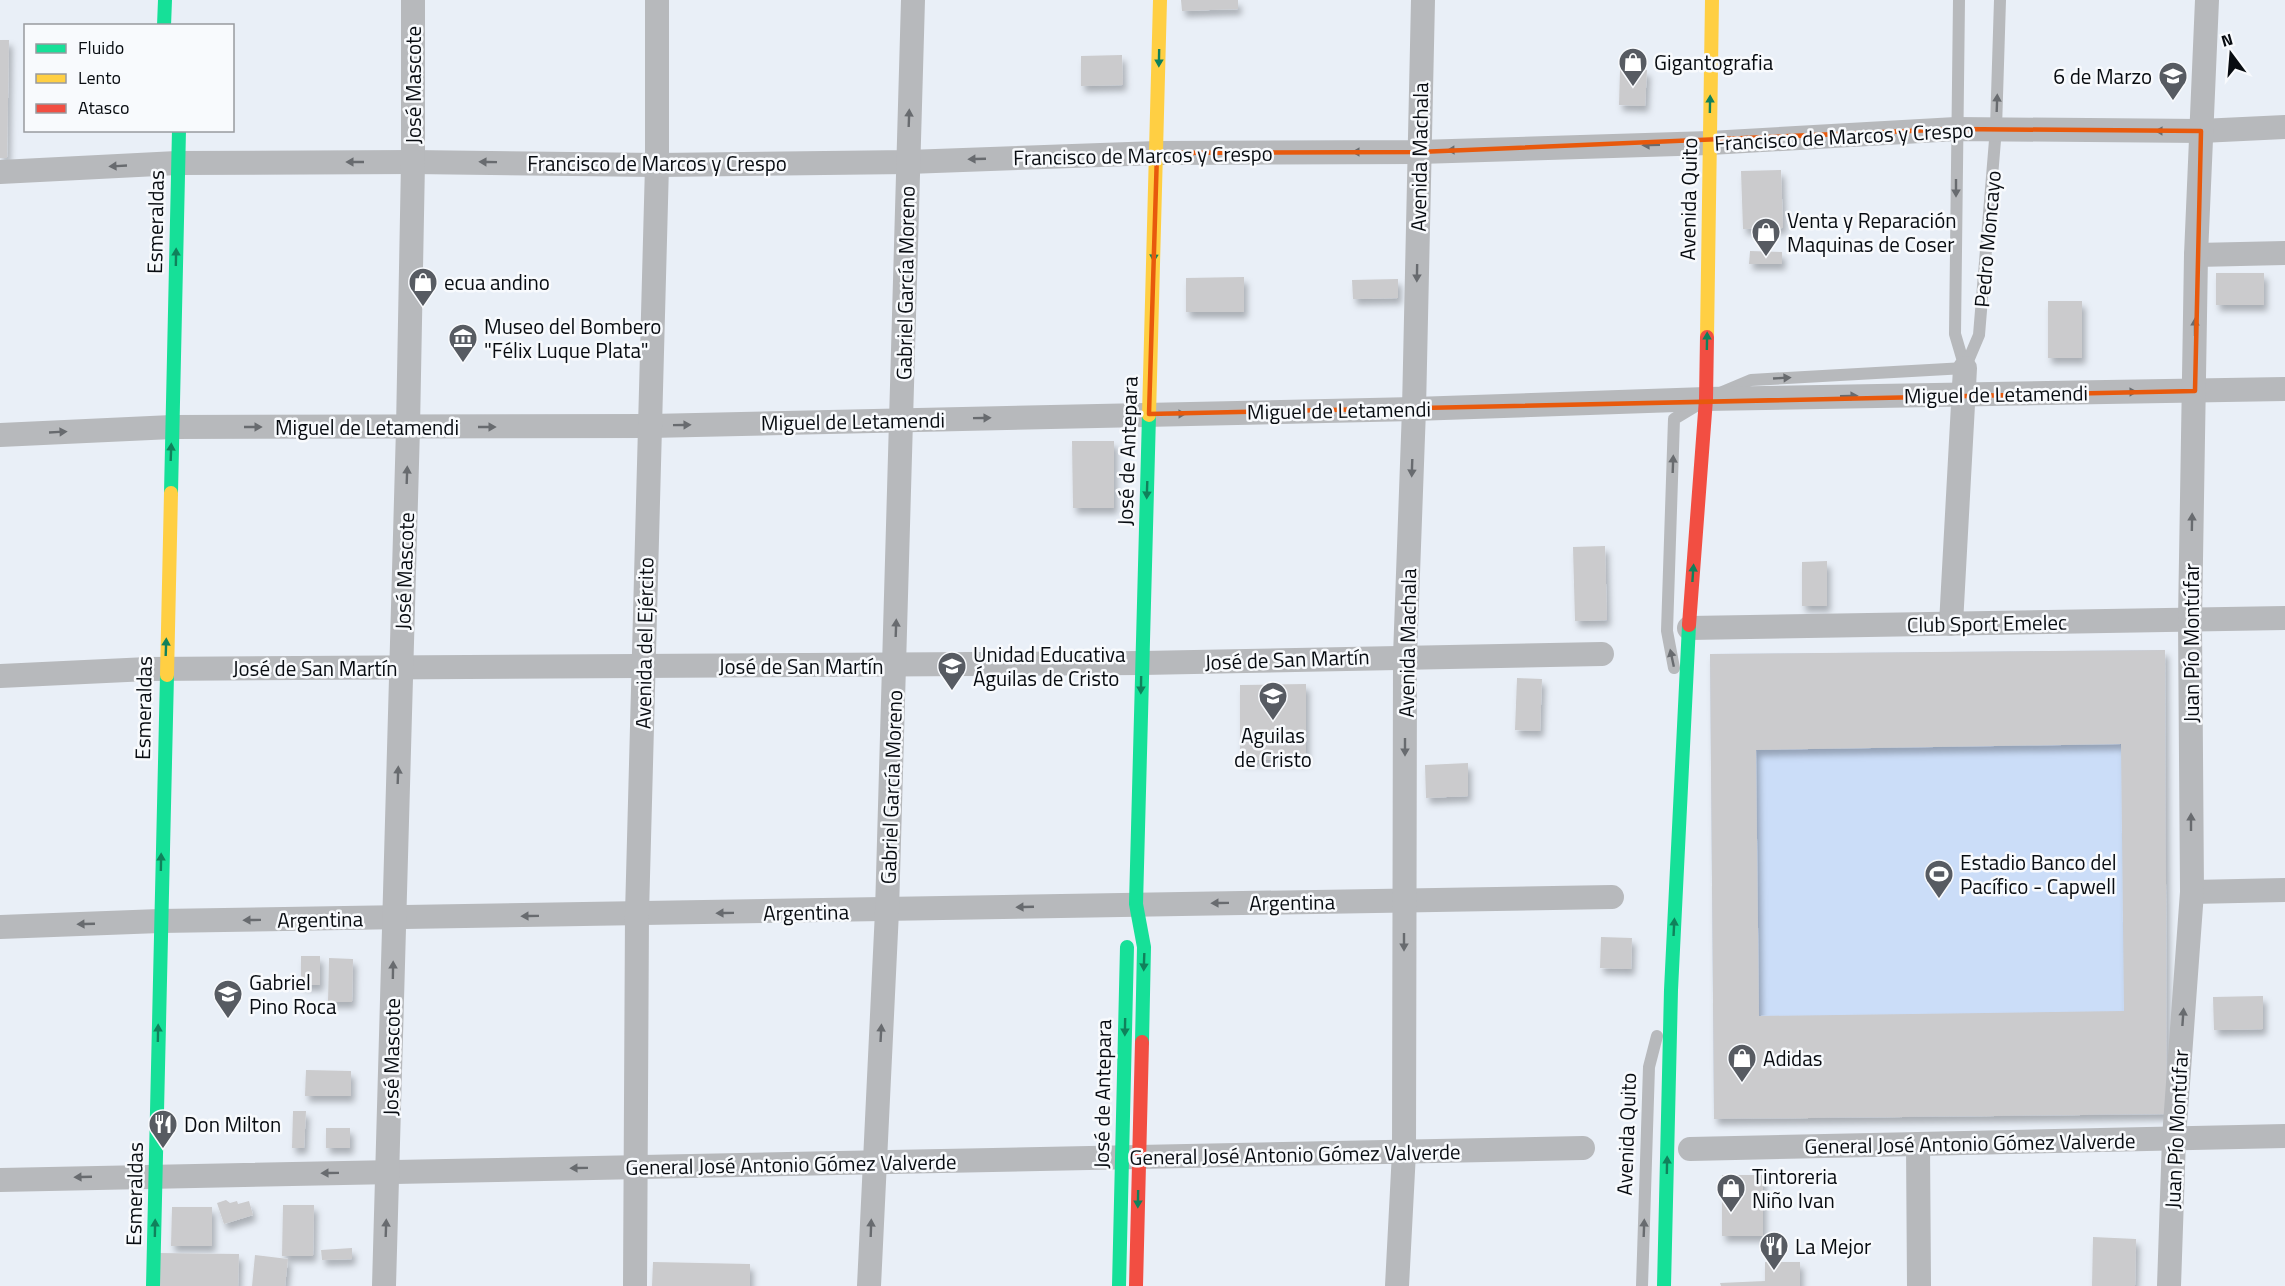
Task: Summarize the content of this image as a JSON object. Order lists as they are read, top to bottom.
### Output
{
  "streets": {
    "main road": ["Avenida Quito", "Esmeraldas", "José de Antepara"],
    "street": [
      "José Mascote",
      "Francisco de Marcos y Crespo",
      "Avenida Machala",
      "Pedro Moncayo",
      "Gabriel García Moreno",
      "Miguel de Letamendi",
      "Club Sport Emelec",
      "Avenida del Ejército",
      "Juan Pío Montúfar",
      "José de San Martín",
      "Argentina",
      "General José Antonio Gómez Valverde"
    ]
  },
  "crossings": [
    ["José Mascote", "Francisco de Marcos y Crespo"],
    ["José Mascote", "Miguel de Letamendi"],
    ["José Mascote", "José de San Martín"],
    ["José Mascote", "Argentina"],
    ["José Mascote", "General José Antonio Gómez Valverde"],
    ["Francisco de Marcos y Crespo", "Avenida Machala"],
    ["Francisco de Marcos y Crespo", "Avenida Quito"],
    ["Francisco de Marcos y Crespo", "Esmeraldas"],
    ["Francisco de Marcos y Crespo", "Pedro Moncayo"],
    ["Francisco de Marcos y Crespo", "Gabriel García Moreno"],
    ["Francisco de Marcos y Crespo", "José de Antepara"],
    ["Francisco de Marcos y Crespo", "Avenida del Ejército"],
    ["Francisco de Marcos y Crespo", "Juan Pío Montúfar"],
    ["Avenida Machala", "Miguel de Letamendi"],
    ["Avenida Machala", "José de San Martín"],
    ["Avenida Machala", "Argentina"],
    ["Avenida Machala", "General José Antonio Gómez Valverde"],
    ["Avenida Quito", "Miguel de Letamendi"],
    ["Avenida Quito", "Club Sport Emelec"],
    ["Esmeraldas", "Miguel de Letamendi"],
    ["Esmeraldas", "José de San Martín"],
    ["Esmeraldas", "Argentina"],
    ["Esmeraldas", "General José Antonio Gómez Valverde"],
    ["Pedro Moncayo", "Miguel de Letamendi"],
    ["Pedro Moncayo", "Club Sport Emelec"],
    ["Gabriel García Moreno", "Miguel de Letamendi"],
    ["Gabriel García Moreno", "José de San Martín"],
    ["Gabriel García Moreno", "Argentina"],
    ["Gabriel García Moreno", "General José Antonio Gómez Valverde"],
    ["Miguel de Letamendi", "José de Antepara"],
    ["Miguel de Letamendi", "Avenida del Ejército"],
    ["Miguel de Letamendi", "Juan Pío Montúfar"],
    ["José de Antepara", "José de San Martín"],
    ["José de Antepara", "Argentina"],
    ["José de Antepara", "General José Antonio Gómez Valverde"],
    ["Club Sport Emelec", "Juan Pío Montúfar"],
    ["Avenida del Ejército", "José de San Martín"],
    ["Avenida del Ejército", "Argentina"],
    ["Avenida del Ejército", "General José Antonio Gómez Valverde"],
    ["Juan Pío Montúfar", "General José Antonio Gómez Valverde"]
  ],
  "one_way": [
    "José Mascote",
    "Francisco de Marcos y Crespo",
    "Avenida Machala",
    "Avenida Quito",
    "Esmeraldas",
    "Gabriel García Moreno",
    "Miguel de Letamendi",
    "José de Antepara",
    "Juan Pío Montúfar",
    "Argentina"
  ],
  "places": {
    "shop": [
      "Gigantografia",
      "Venta y Reparación Maquinas de Coser",
      "ecua andino",
      "Adidas",
      "Tintoreria Niño Ivan"
    ],
    "school or university": [
      "6 de Marzo",
      "Unidad Educativa Águilas de Cristo",
      "Aguilas de Cristo",
      "Gabriel Pino Roca"
    ],
    "museum": ["Museo del Bombero \"Félix Luque Plata\""],
    "sports": ["Estadio Banco del Pacífico - Capwell"],
    "restaurant": ["Don Milton", "La Mejor"]
  },
  "legend": ["Fluido", "Lento", "Atasco"],
  "north": "top"
}
